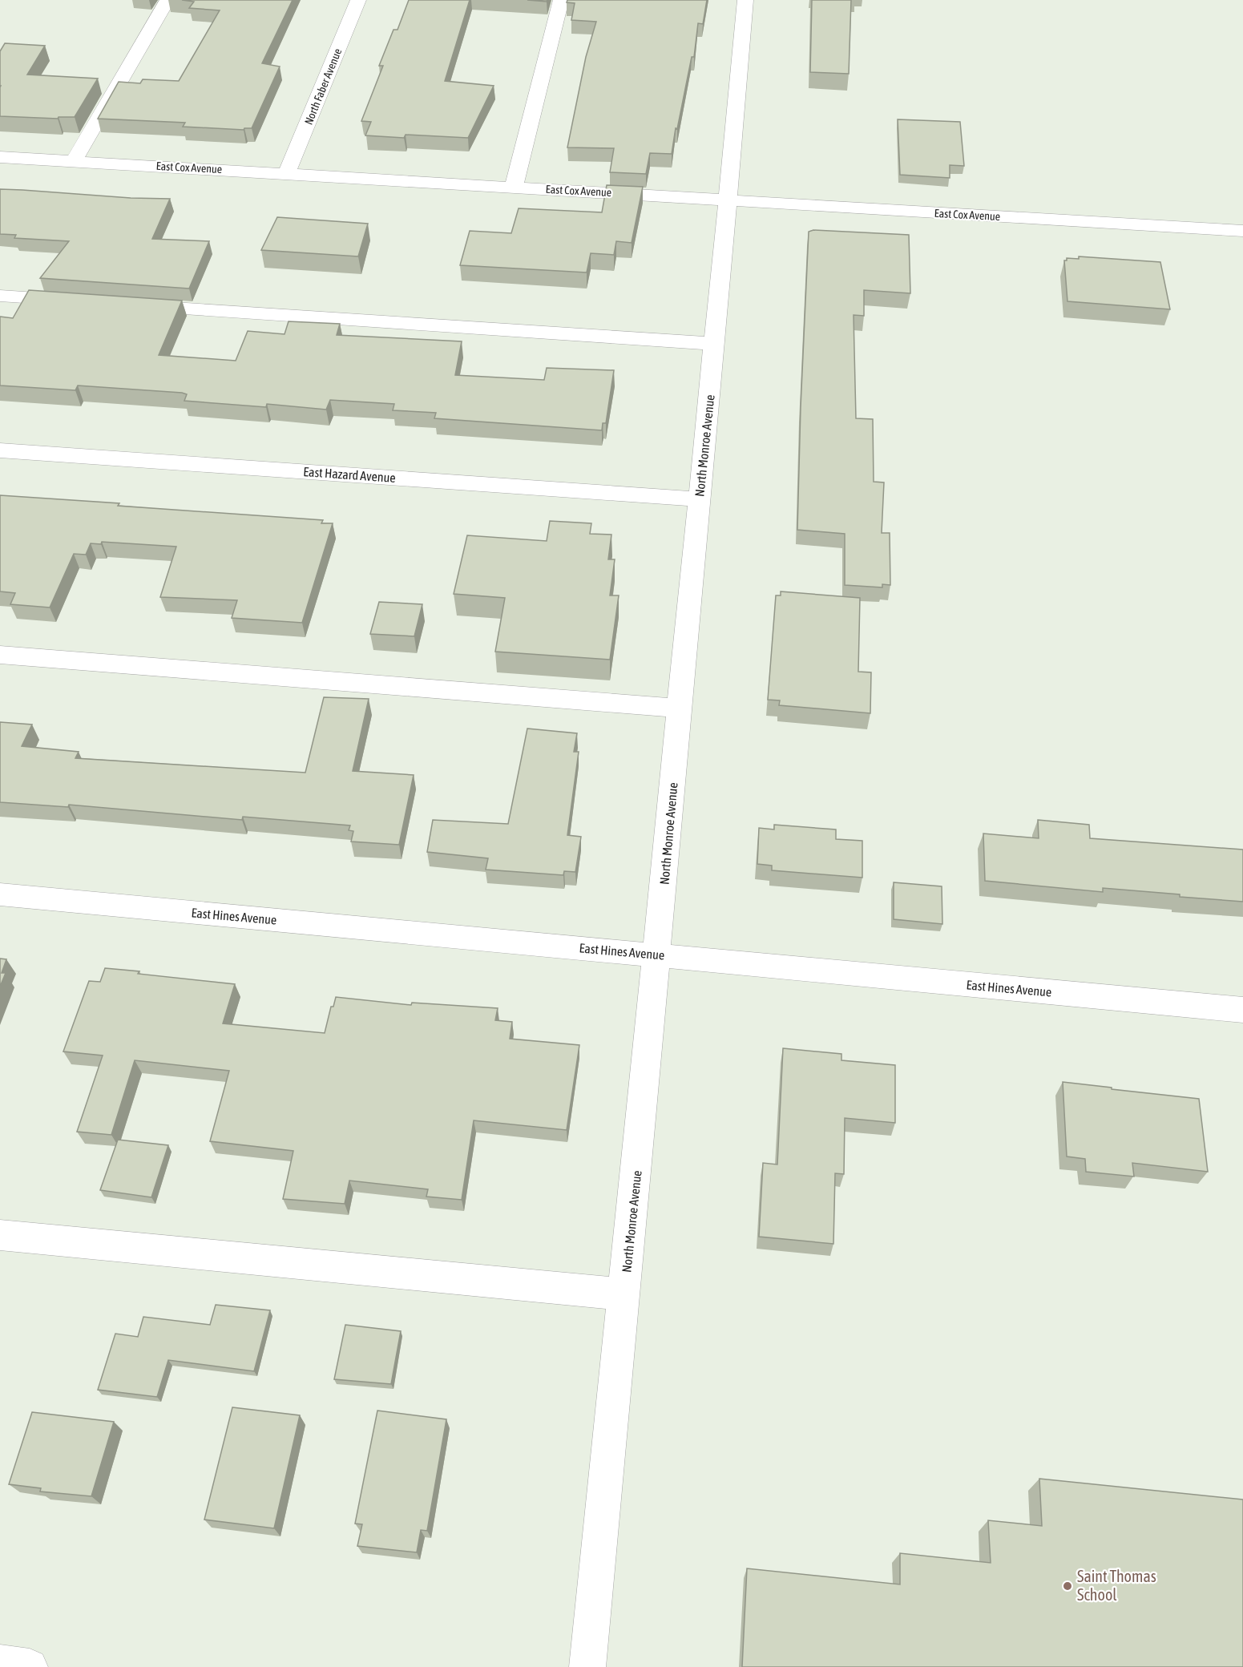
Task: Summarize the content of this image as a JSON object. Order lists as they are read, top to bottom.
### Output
{
  "streets": {
    "street": [
      "North Faber Avenue",
      "East Cox Avenue",
      "North Monroe Avenue",
      "East Hazard Avenue",
      "East Hines Avenue"
    ]
  },
  "crossings": [
    ["North Faber Avenue", "East Cox Avenue"],
    ["East Cox Avenue", "North Monroe Avenue"],
    ["North Monroe Avenue", "East Hazard Avenue"],
    ["North Monroe Avenue", "East Hines Avenue"]
  ],
  "places": ["Saint Thomas School"]
}
